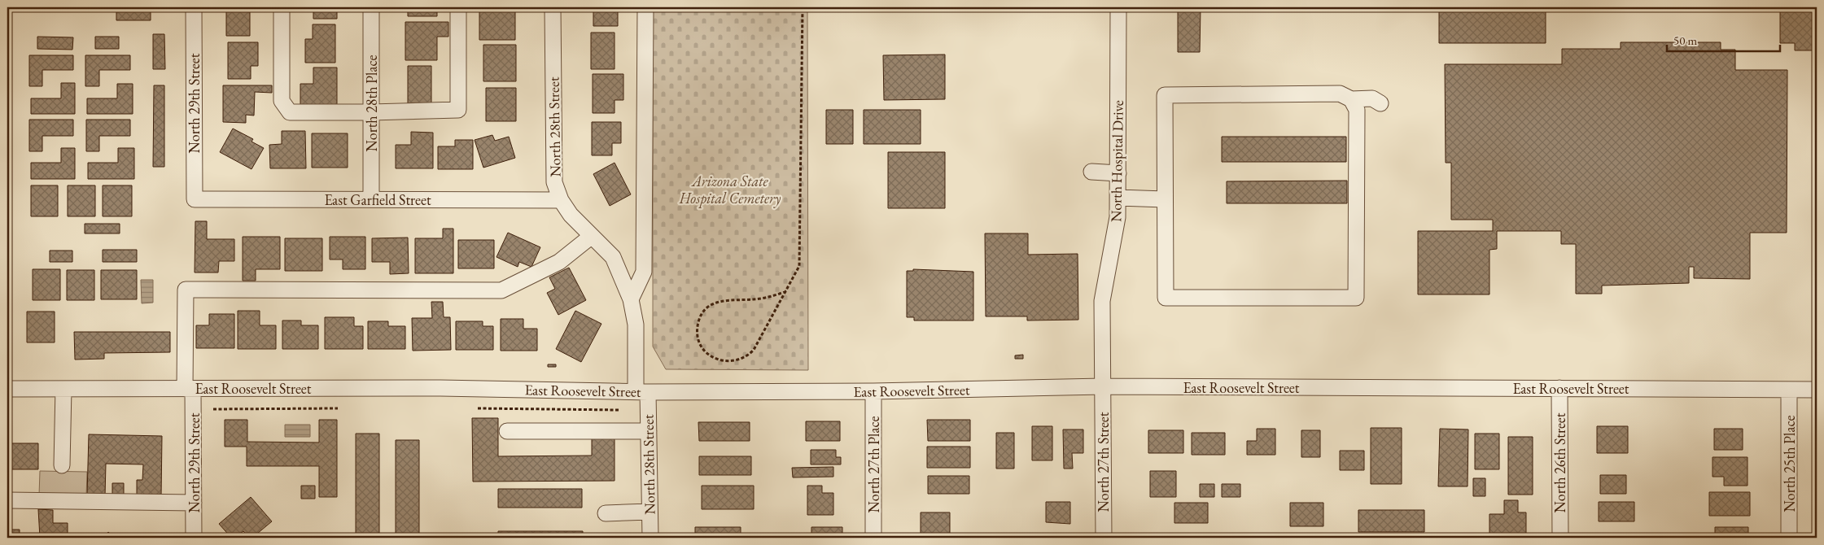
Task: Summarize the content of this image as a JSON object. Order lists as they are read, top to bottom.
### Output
{
  "streets": {
    "street": [
      "North 29th Street",
      "North 28th Place",
      "North 28th Street",
      "North Hospital Drive",
      "East Garfield Street",
      "East Roosevelt Street",
      "North 27th Street",
      "North 26th Street",
      "North 25th Place",
      "North 27th Place"
    ]
  },
  "crossings": [
    ["North 29th Street", "North 28th Street"],
    ["North 29th Street", "East Garfield Street"],
    ["North 29th Street", "East Roosevelt Street"],
    ["North 28th Place", "East Garfield Street"],
    ["North 28th Street", "East Garfield Street"],
    ["North 28th Street", "East Roosevelt Street"],
    ["North Hospital Drive", "East Roosevelt Street"],
    ["North Hospital Drive", "North 27th Street"],
    ["East Roosevelt Street", "North 27th Street"],
    ["East Roosevelt Street", "North 26th Street"],
    ["East Roosevelt Street", "North 25th Place"],
    ["East Roosevelt Street", "North 27th Place"]
  ],
  "parks": ["Arizona State Hospital Cemetery"],
  "scale_bar": "50 m"
}
